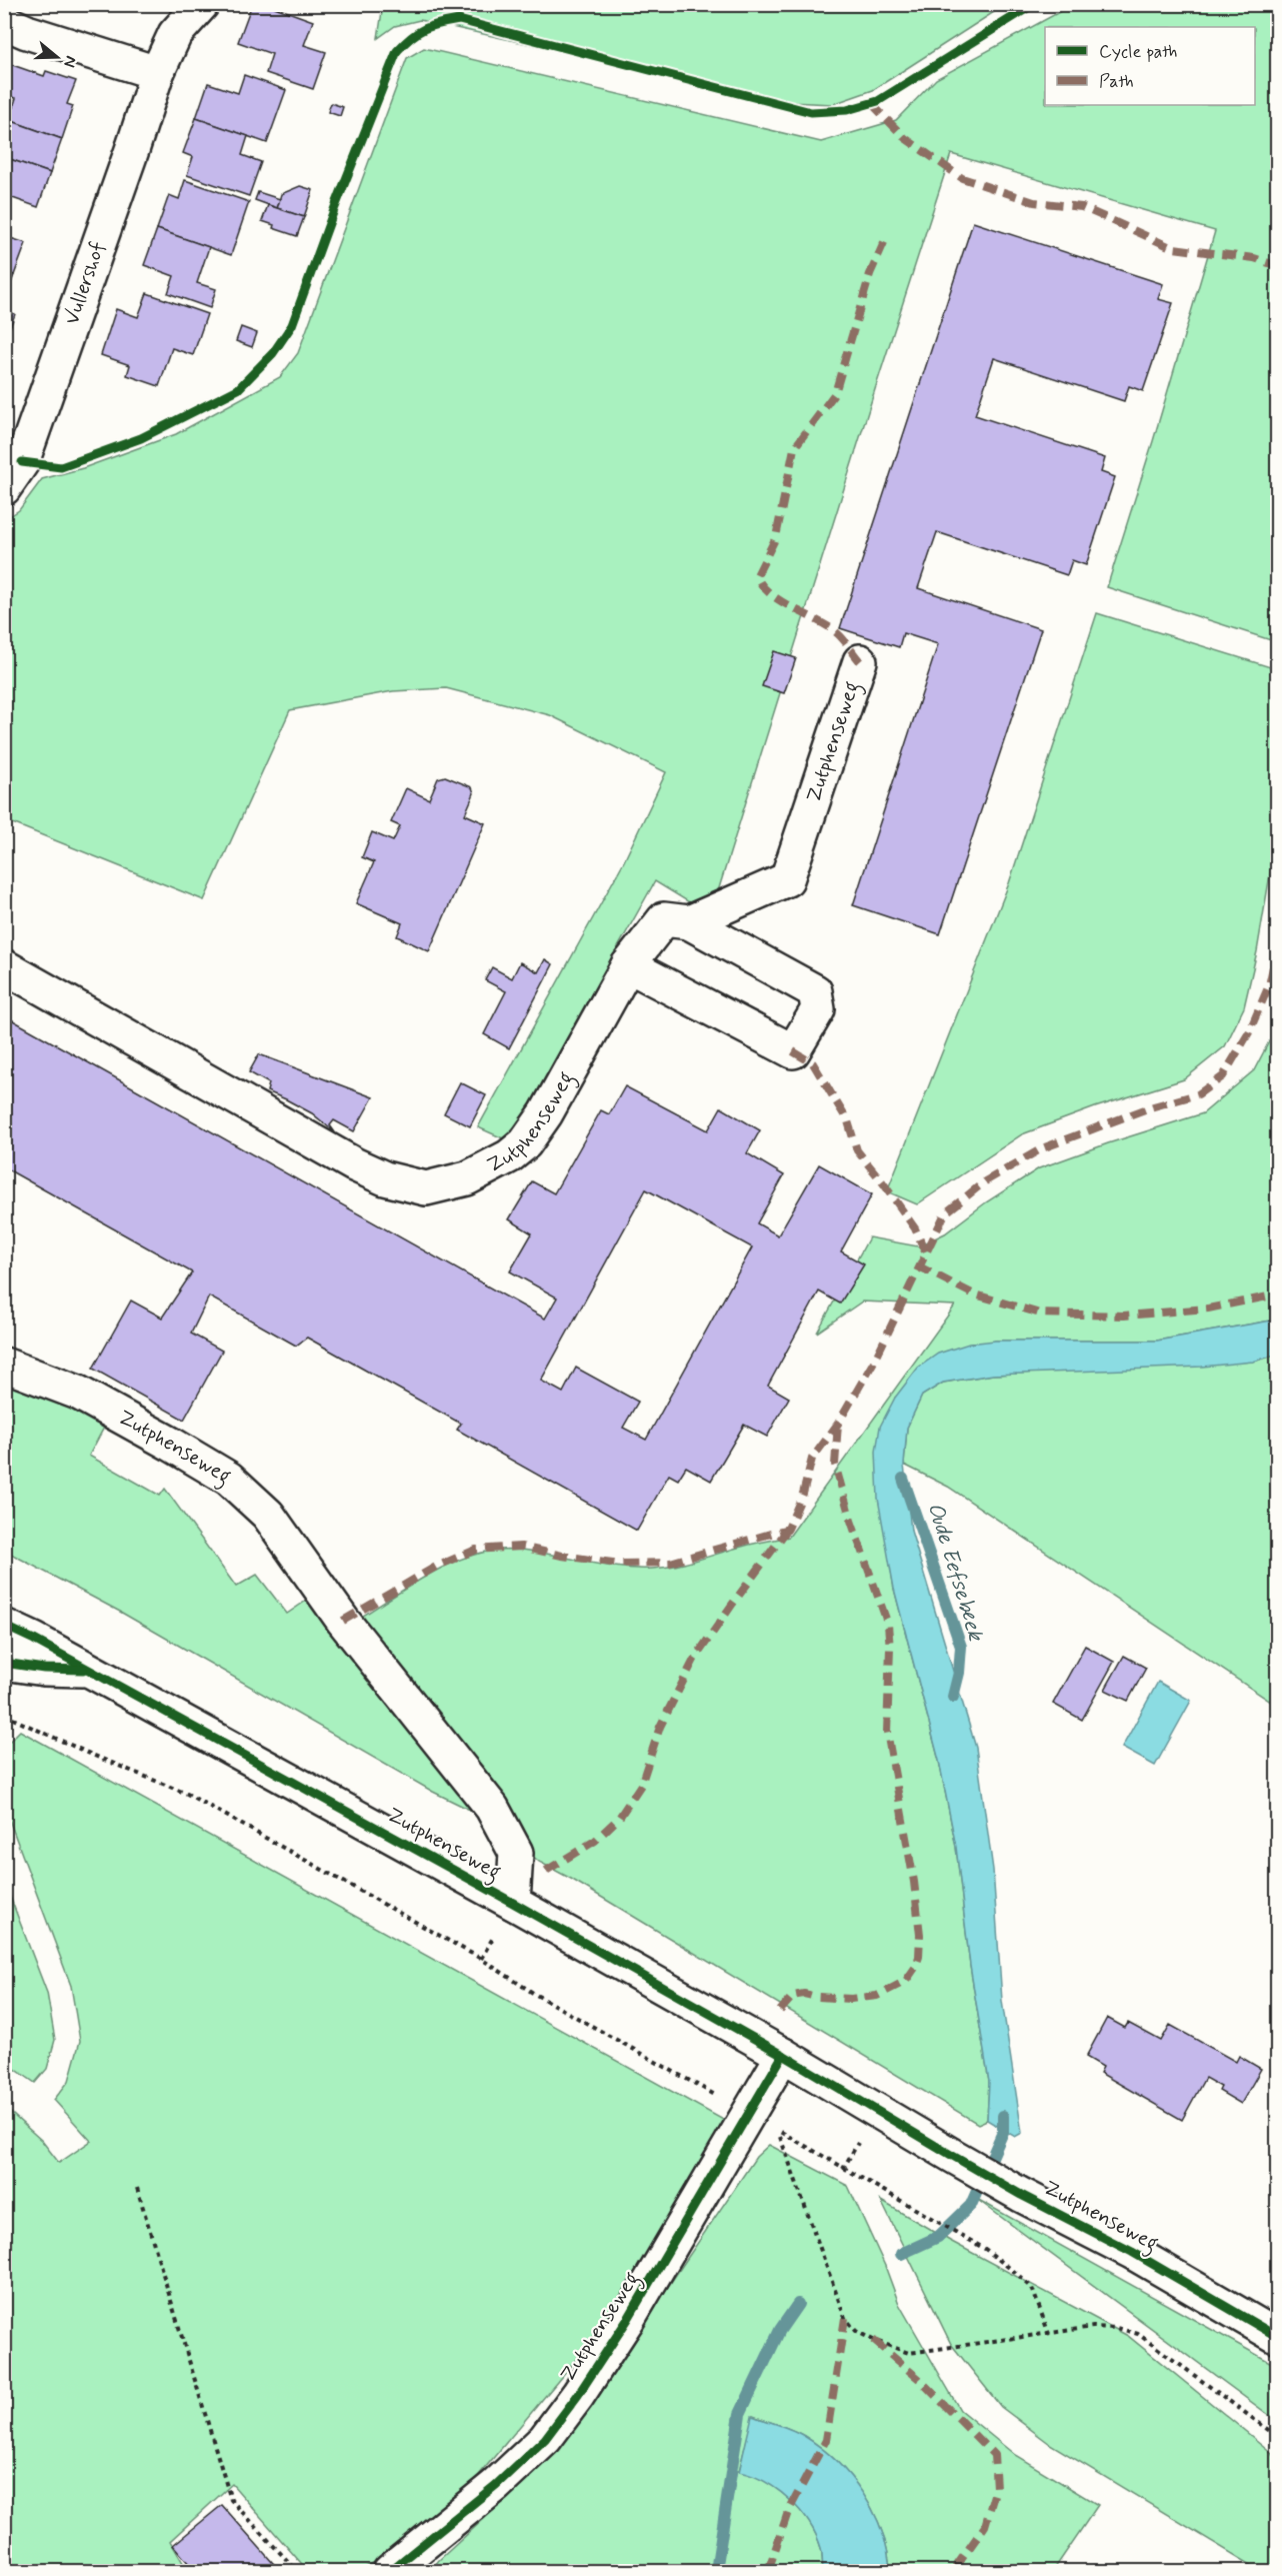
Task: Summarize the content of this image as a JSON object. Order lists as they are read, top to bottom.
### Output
{
  "streets": {
    "street": ["Vullershof", "Zutphenseweg"]
  },
  "water": ["Oude Eefsebeek"],
  "legend": ["Cycle path", "Path"],
  "north": "right"
}
